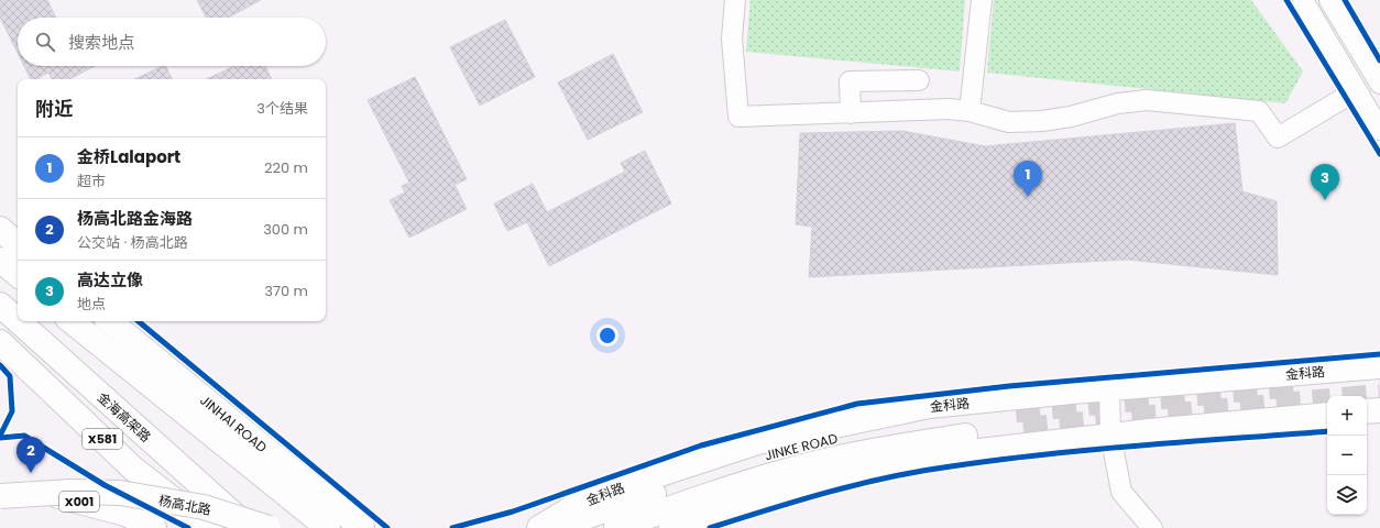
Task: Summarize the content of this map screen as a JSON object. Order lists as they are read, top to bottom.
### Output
{
  "streets": {
    "main road": [
      "金科路",
      "金海高架路",
      "JINHAI ROAD",
      "X581",
      "JINKE ROAD",
      "X001",
      "杨高北路"
    ]
  },
  "crossings": [
    ["金科路", "JINKE ROAD"]
  ],
  "page": {
    "search": "搜索地点",
    "heading": ["附近", "3个结果"],
    "list": [
      {
        "mark": "1",
        "name": "金桥Lalaport",
        "note": "超市",
        "value": "220 m"
      },
      {
        "mark": "2",
        "name": "杨高北路金海路",
        "note": "公交站 · 杨高北路",
        "value": "300 m"
      },
      {
        "mark": "3",
        "name": "高达立像",
        "note": "地点",
        "value": "370 m"
      }
    ],
    "pins": ["1", "3", "2"],
    "map_buttons": ["+", "−"]
  }
}
